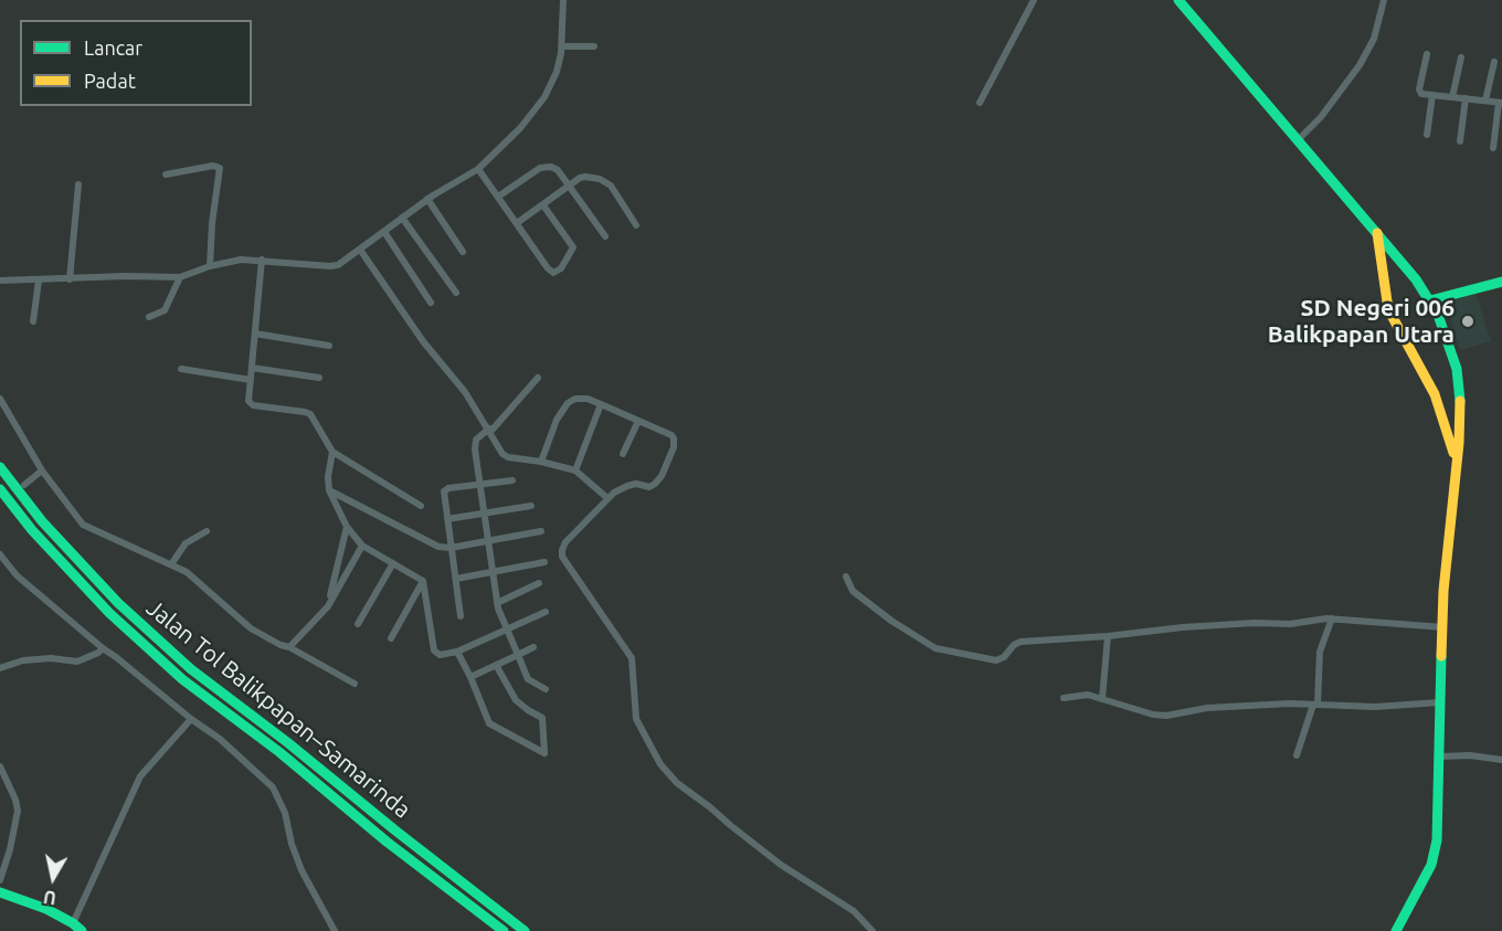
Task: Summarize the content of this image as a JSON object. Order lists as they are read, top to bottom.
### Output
{
  "streets": {
    "main road": ["Jalan Tol Balikpapan–Samarinda"]
  },
  "places": ["SD Negeri 006 Balikpapan Utara"],
  "legend": ["Lancar", "Padat"],
  "north": "bottom"
}
